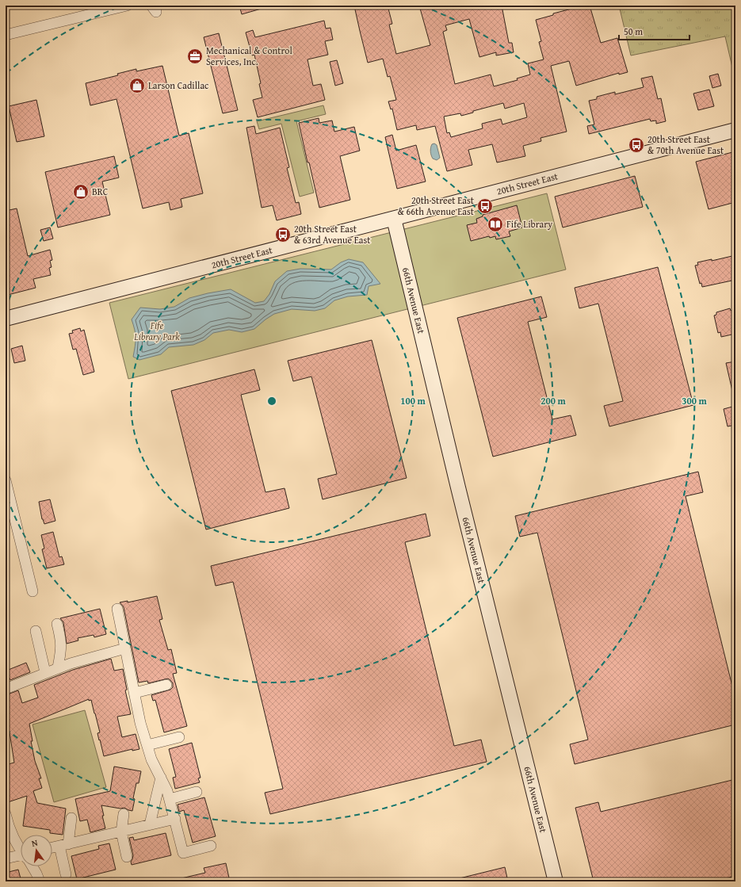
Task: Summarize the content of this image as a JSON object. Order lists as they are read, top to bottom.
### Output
{
  "streets": {
    "main road": ["20th Street East", "66th Avenue East"]
  },
  "crossings": [
    ["20th Street East", "66th Avenue East"]
  ],
  "parks": ["Fife Library Park"],
  "places": {
    "office": ["Mechanical & Control Services, Inc."],
    "shop": ["Larson Cadillac", "BRC"],
    "bus stop": ["20th Street East & 70th Avenue East", "20th Street East & 66th Avenue East", "20th Street East & 63rd Avenue East"],
    "library": ["Fife Library"]
  },
  "scale_bar": "50 m",
  "north": "top",
  "rings": ["100 m", "200 m", "300 m"]
}
